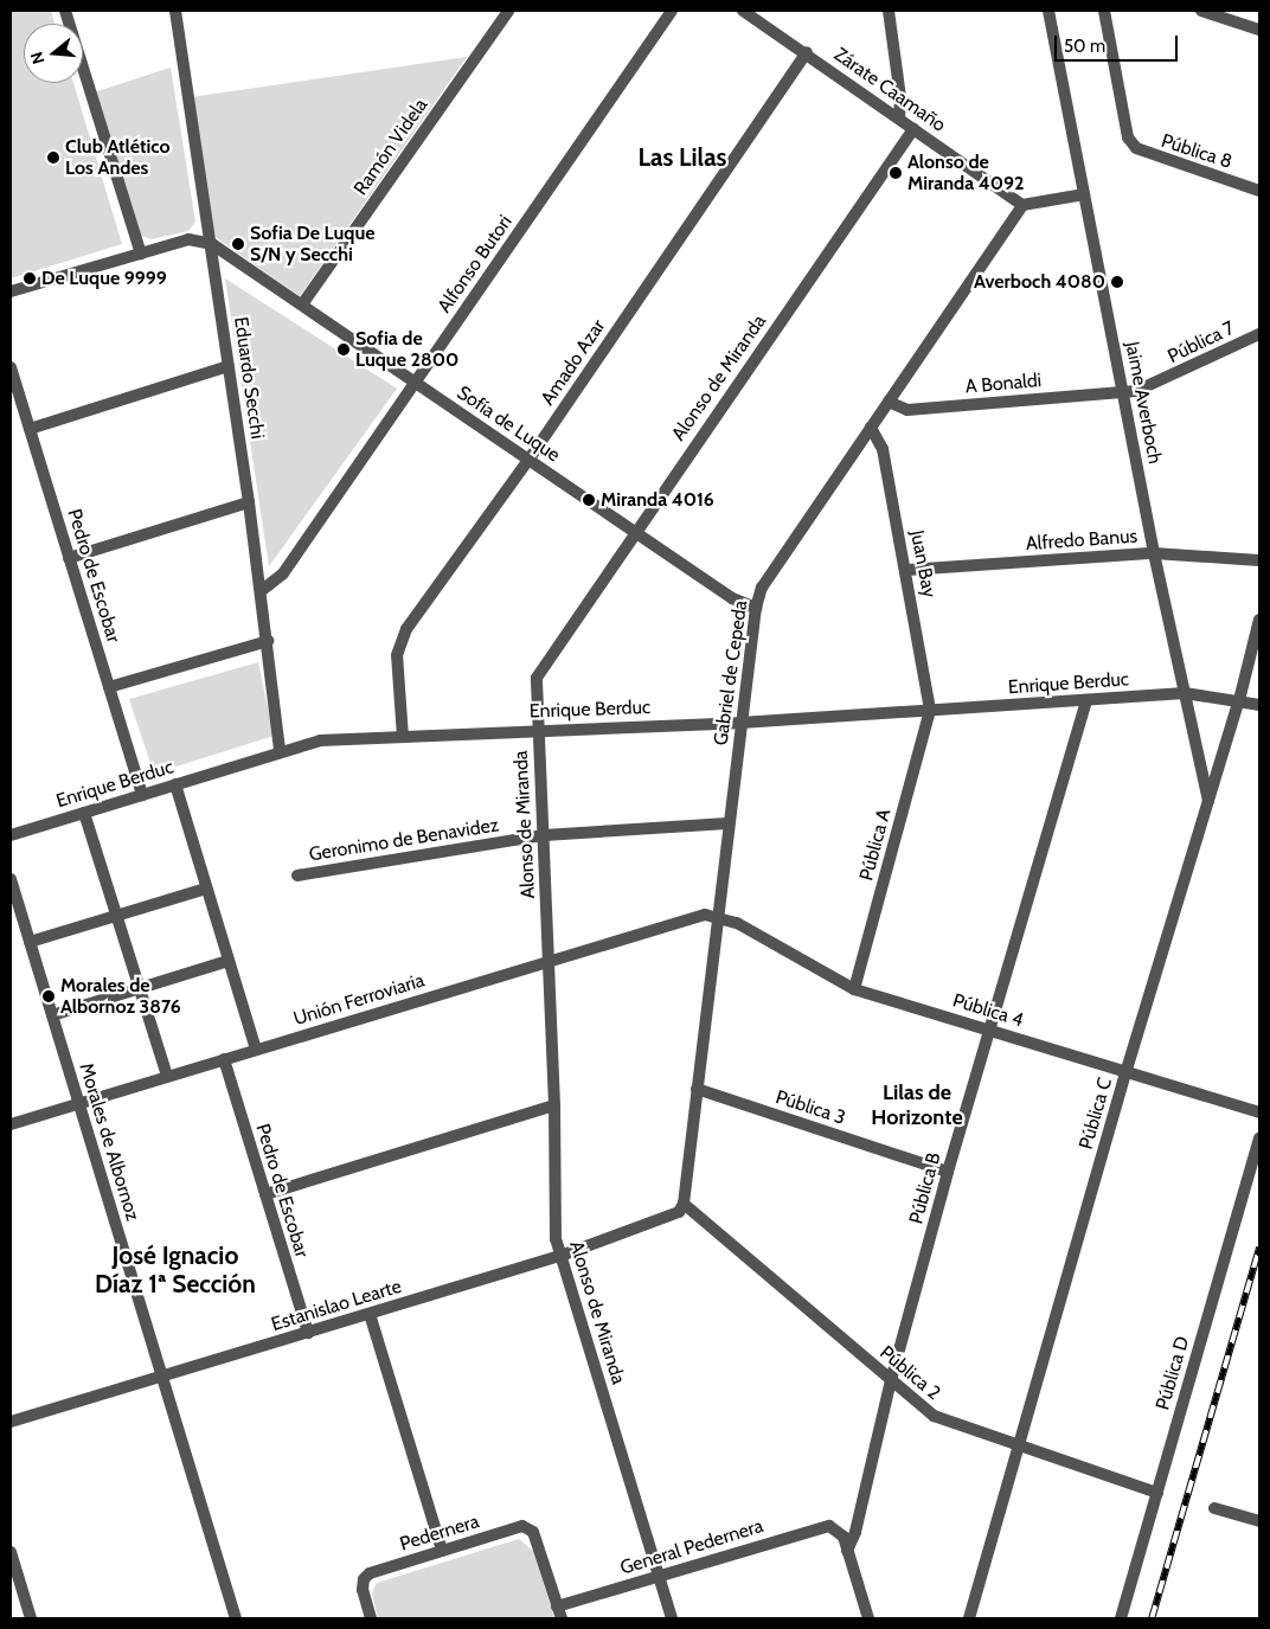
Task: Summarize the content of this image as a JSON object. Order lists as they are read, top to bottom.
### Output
{
  "streets": {
    "street": [
      "Zárate Caamaño",
      "Ramón Videla",
      "Pública 8",
      "Alfonso Butori",
      "Pública 7",
      "Amado Azar",
      "Eduardo Secchi",
      "Alonso de Miranda",
      "A Bonaldi",
      "Jaime Averboch",
      "Sofía de Luque",
      "Alfredo Banus",
      "Juan Bay",
      "Pedro de Escobar",
      "Gabriel de Cepeda",
      "Enrique Berduc",
      "Geronimo de Benavidez",
      "Pública A",
      "Unión Ferroviaria",
      "Pública 4",
      "Pública 3",
      "Pública C",
      "Morales de Albornoz",
      "Pública B",
      "Estanislao Learte",
      "Pública 2",
      "Pública D",
      "Pedernera",
      "General Pedernera"
    ]
  },
  "crossings": [
    ["Zárate Caamaño", "Amado Azar"],
    ["Zárate Caamaño", "Alonso de Miranda"],
    ["Zárate Caamaño", "Gabriel de Cepeda"],
    ["Ramón Videla", "Sofía de Luque"],
    ["Alfonso Butori", "Eduardo Secchi"],
    ["Alfonso Butori", "Sofía de Luque"],
    ["Pública 7", "A Bonaldi"],
    ["Pública 7", "Jaime Averboch"],
    ["Amado Azar", "Sofía de Luque"],
    ["Amado Azar", "Enrique Berduc"],
    ["Eduardo Secchi", "Sofía de Luque"],
    ["Eduardo Secchi", "Enrique Berduc"],
    ["Alonso de Miranda", "Sofía de Luque"],
    ["Alonso de Miranda", "Enrique Berduc"],
    ["Alonso de Miranda", "Geronimo de Benavidez"],
    ["Alonso de Miranda", "Unión Ferroviaria"],
    ["Alonso de Miranda", "Estanislao Learte"],
    ["Alonso de Miranda", "General Pedernera"],
    ["A Bonaldi", "Jaime Averboch"],
    ["A Bonaldi", "Gabriel de Cepeda"],
    ["Jaime Averboch", "Alfredo Banus"],
    ["Jaime Averboch", "Enrique Berduc"],
    ["Jaime Averboch", "Pública C"],
    ["Sofía de Luque", "Gabriel de Cepeda"],
    ["Alfredo Banus", "Juan Bay"],
    ["Juan Bay", "Gabriel de Cepeda"],
    ["Juan Bay", "Enrique Berduc"],
    ["Juan Bay", "Pública A"],
    ["Pedro de Escobar", "Enrique Berduc"],
    ["Pedro de Escobar", "Unión Ferroviaria"],
    ["Pedro de Escobar", "Estanislao Learte"],
    ["Gabriel de Cepeda", "Enrique Berduc"],
    ["Gabriel de Cepeda", "Geronimo de Benavidez"],
    ["Gabriel de Cepeda", "Unión Ferroviaria"],
    ["Gabriel de Cepeda", "Pública 4"],
    ["Gabriel de Cepeda", "Pública 3"],
    ["Gabriel de Cepeda", "Estanislao Learte"],
    ["Gabriel de Cepeda", "Pública 2"],
    ["Enrique Berduc", "Pública A"],
    ["Enrique Berduc", "Pública C"],
    ["Enrique Berduc", "Pública B"],
    ["Pública A", "Pública 4"],
    ["Unión Ferroviaria", "Pública 4"],
    ["Unión Ferroviaria", "Morales de Albornoz"],
    ["Pública 4", "Pública C"],
    ["Pública 4", "Pública B"],
    ["Pública 3", "Pública B"],
    ["Pública C", "Pública 2"],
    ["Morales de Albornoz", "Estanislao Learte"],
    ["Pública B", "Pública 2"],
    ["Pública B", "General Pedernera"],
    ["Estanislao Learte", "Pública 2"],
    ["Pública 2", "Pública D"],
    ["Pedernera", "General Pedernera"]
  ],
  "districts": ["Las Lilas", "Lilas de Horizonte", "José Ignacio Díaz 1ª Sección"],
  "places": [
    "Club Atlético Los Andes",
    "Alonso de Miranda 4092",
    "Sofia De Luque S/N y Secchi",
    "De Luque 9999",
    "Averboch 4080",
    "Sofia de Luque 2800",
    "Miranda 4016",
    "Morales de Albornoz 3876"
  ],
  "scale_bar": "50 m",
  "north": "left"
}
